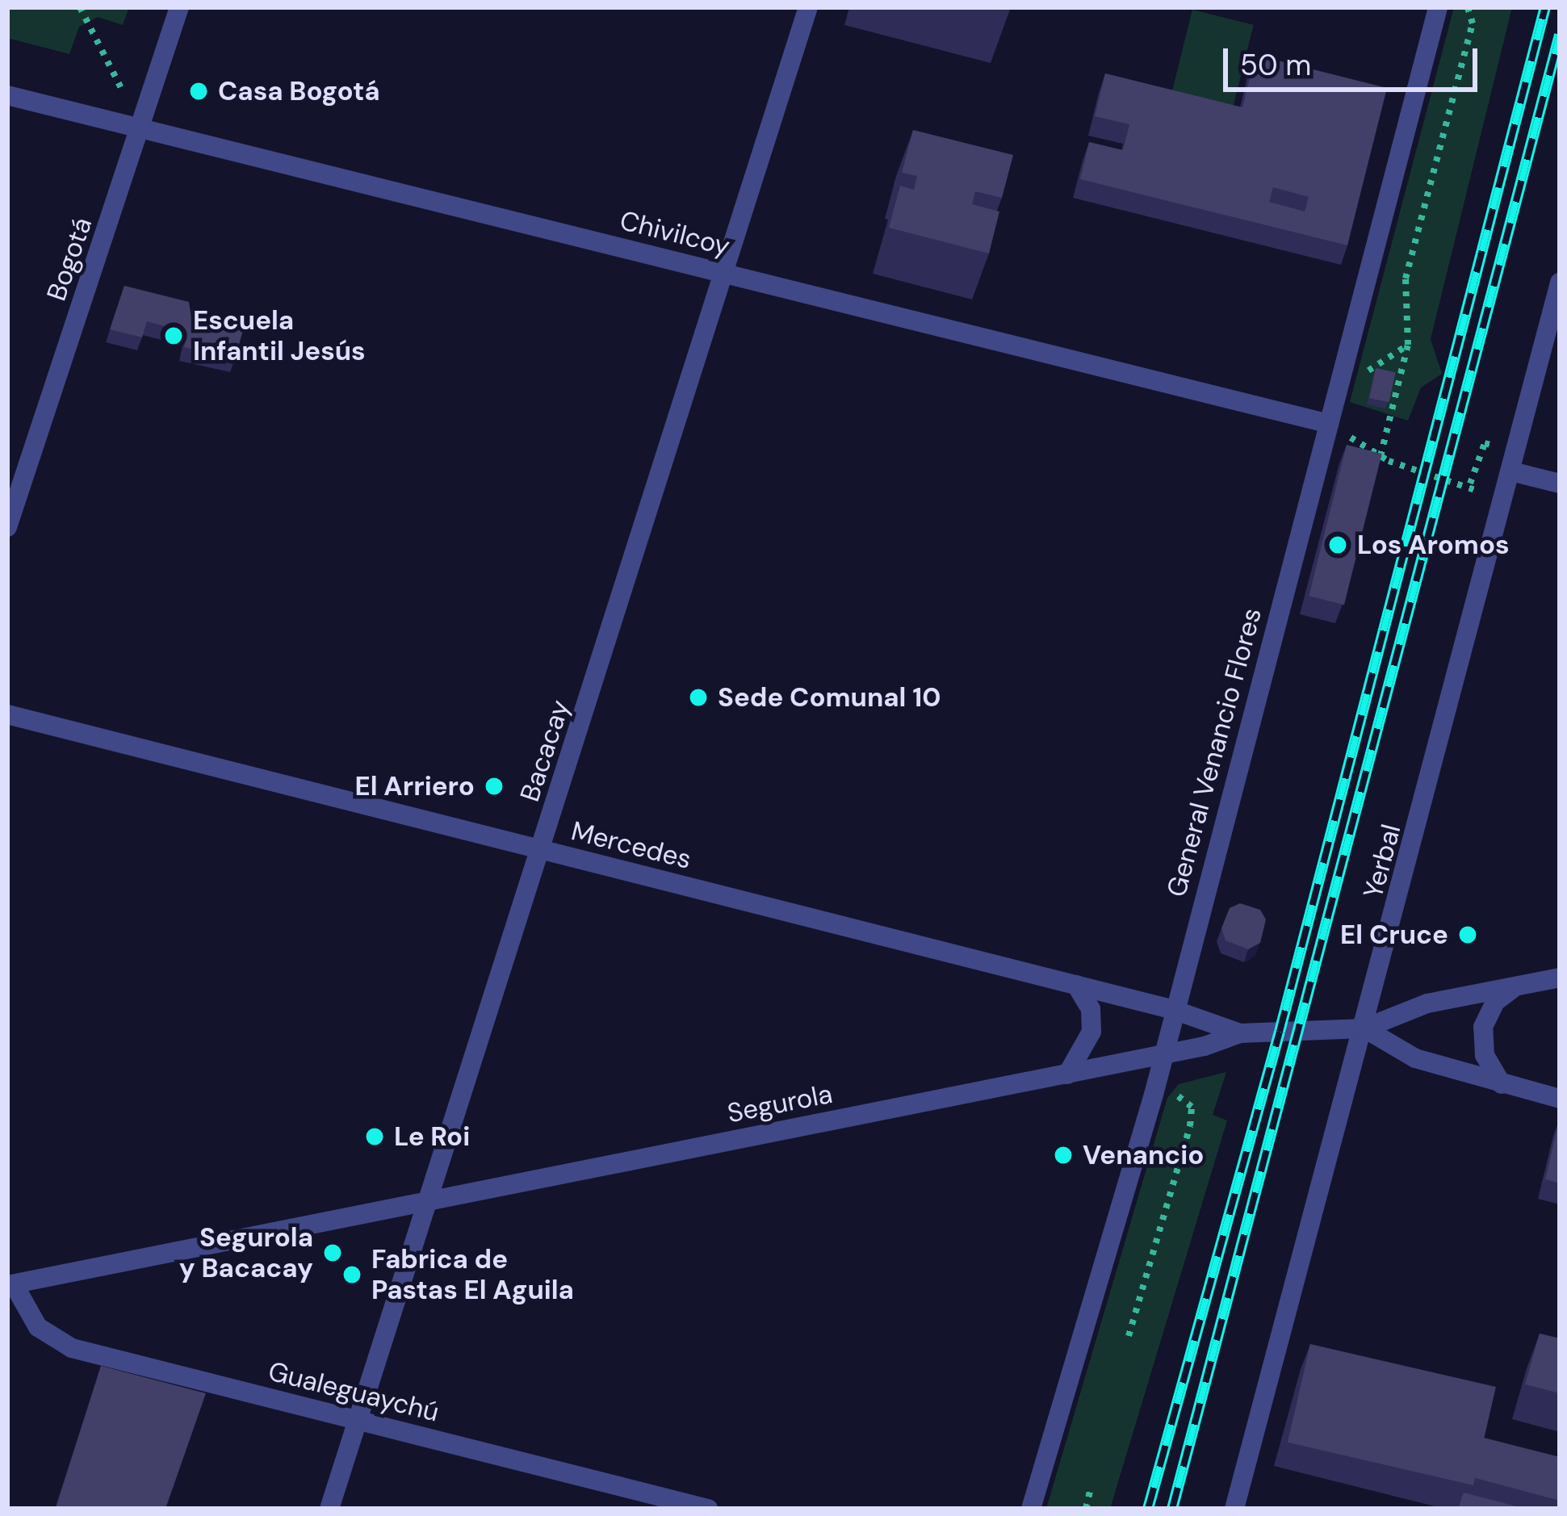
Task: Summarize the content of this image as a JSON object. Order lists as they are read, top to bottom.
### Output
{
  "streets": {
    "street": [
      "Chivilcoy",
      "Bogotá",
      "Bacacay",
      "General Venancio Flores",
      "Mercedes",
      "Yerbal",
      "Segurola",
      "Gualeguaychú"
    ]
  },
  "crossings": [
    ["Chivilcoy", "Bogotá"],
    ["Chivilcoy", "Bacacay"],
    ["Chivilcoy", "General Venancio Flores"],
    ["Bacacay", "Mercedes"],
    ["Bacacay", "Segurola"],
    ["Bacacay", "Gualeguaychú"],
    ["General Venancio Flores", "Mercedes"],
    ["General Venancio Flores", "Segurola"],
    ["Mercedes", "Segurola"],
    ["Yerbal", "Segurola"],
    ["Segurola", "Gualeguaychú"]
  ],
  "places": [
    "Casa Bogotá",
    "Escuela Infantil Jesús",
    "Los Aromos",
    "Sede Comunal 10",
    "El Arriero",
    "El Cruce",
    "Le Roi",
    "Venancio",
    "Segurola y Bacacay",
    "Fabrica de Pastas El Aguila"
  ],
  "scale_bar": "50 m"
}
